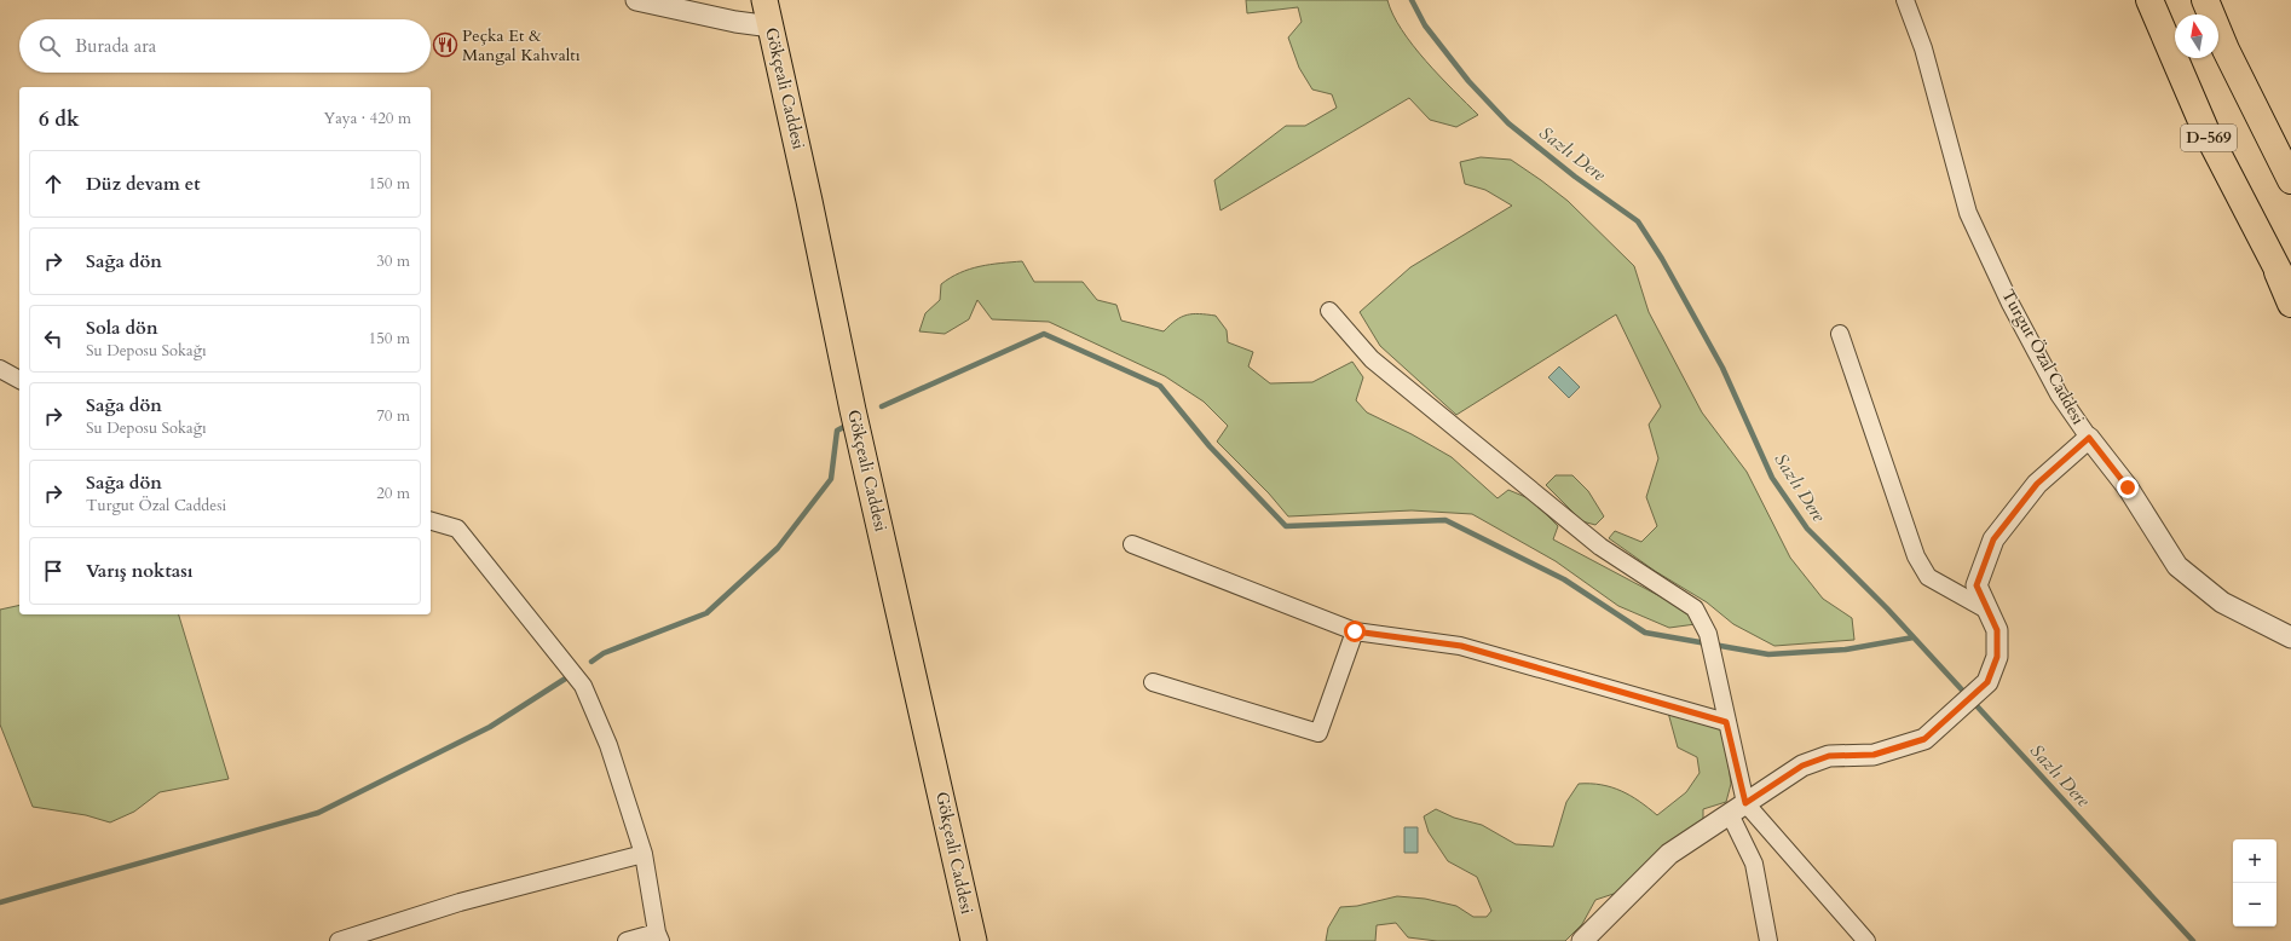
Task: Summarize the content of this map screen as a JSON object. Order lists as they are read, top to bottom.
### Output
{
  "streets": {
    "highway": ["D-569"],
    "main road": ["Gökçeali Caddesi"],
    "street": ["Turgut Özal Caddesi"]
  },
  "water": ["Sazlı Dere"],
  "places": {
    "restaurant": ["Peçka Et & Mangal Kahvaltı"]
  },
  "north": "top",
  "page": {
    "search": "Burada ara",
    "heading": ["6 dk", "Yaya · 420 m"],
    "list": [
      ["Düz devam et", "150 m"],
      ["Sağa dön", "30 m"],
      ["Sola dön", "Su Deposu Sokağı", "150 m"],
      ["Sağa dön", "Su Deposu Sokağı", "70 m"],
      ["Sağa dön", "Turgut Özal Caddesi", "20 m"],
      "Varış noktası"
    ],
    "map_buttons": ["+", "−"]
  }
}
